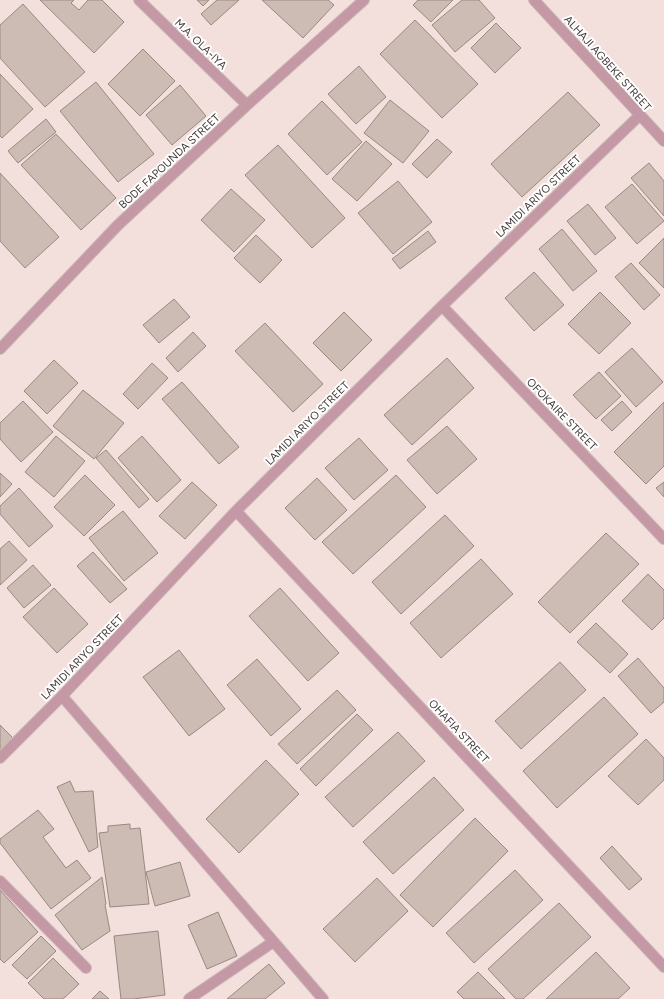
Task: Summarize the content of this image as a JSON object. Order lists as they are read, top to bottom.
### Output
{
  "streets": {
    "street": [
      "M.A. OLA-IYA",
      "ALHAJI AGBEKE STREET",
      "BODE FAPOUNDA STREET",
      "LAMIDI ARIYO STREET",
      "OFOKAIRE STREET",
      "OHAFIA STREET"
    ]
  },
  "crossings": [
    ["M.A. OLA-IYA", "BODE FAPOUNDA STREET"],
    ["ALHAJI AGBEKE STREET", "LAMIDI ARIYO STREET"],
    ["LAMIDI ARIYO STREET", "OFOKAIRE STREET"],
    ["LAMIDI ARIYO STREET", "OHAFIA STREET"]
  ]
}
